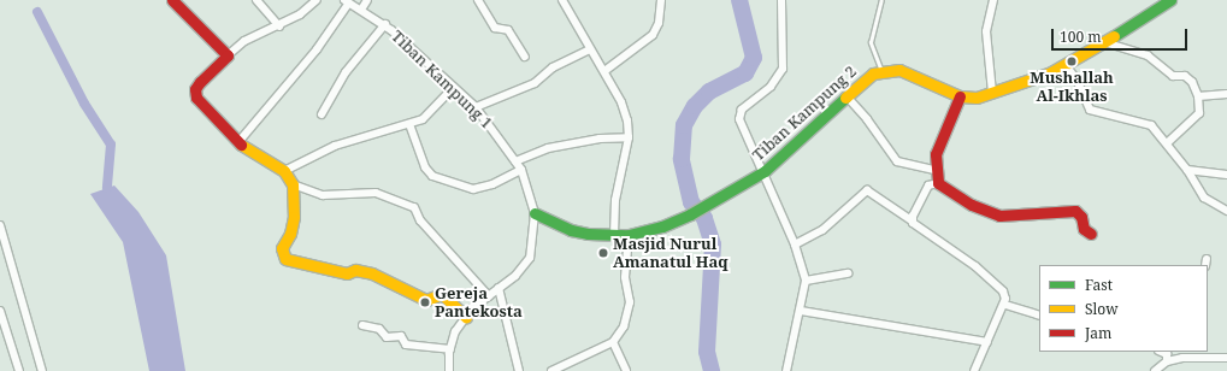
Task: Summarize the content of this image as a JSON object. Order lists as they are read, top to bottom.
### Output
{
  "streets": {
    "street": ["Tiban Kampung 1", "Tiban Kampung 2"]
  },
  "crossings": [
    ["Tiban Kampung 1", "Tiban Kampung 2"]
  ],
  "places": ["Mushallah Al-Ikhlas", "Masjid Nurul Amanatul Haq", "Gereja Pantekosta"],
  "legend": ["Fast", "Slow", "Jam"],
  "scale_bar": "100 m"
}
